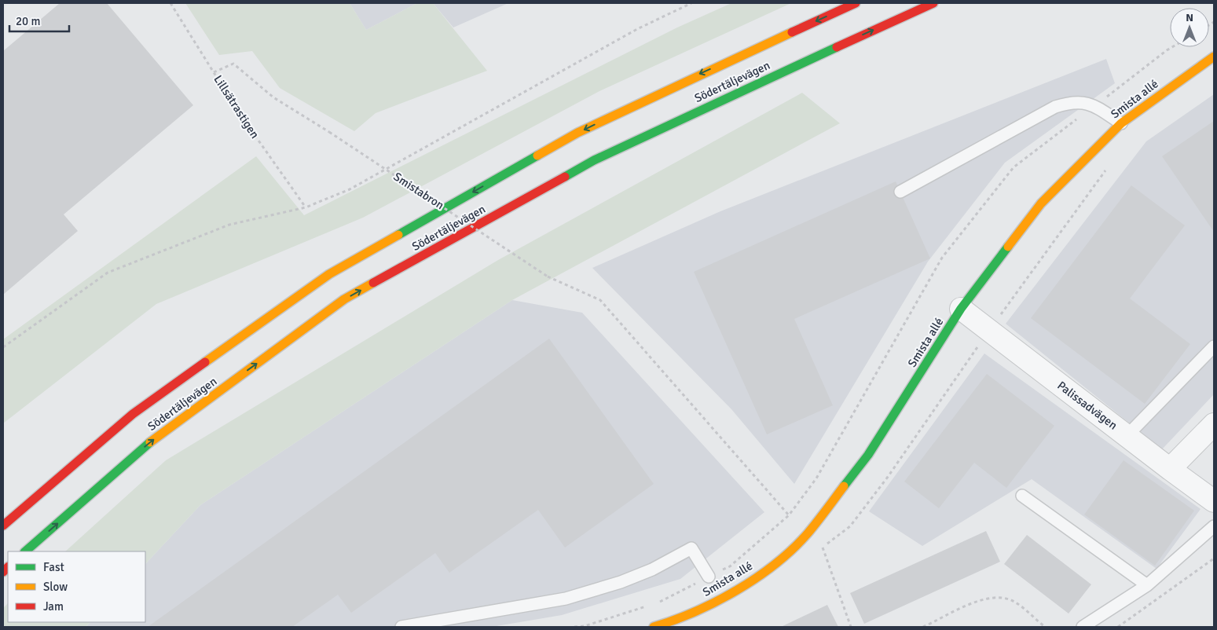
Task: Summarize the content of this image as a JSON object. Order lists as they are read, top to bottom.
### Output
{
  "streets": {
    "main road": ["Södertäljevägen", "Smista allé"],
    "street": ["Palissadvägen"],
    "path": ["Lillsätrastigen", "Smistabron"]
  },
  "crossings": [
    ["Smista allé", "Smistabron"],
    ["Smista allé", "Palissadvägen"],
    ["Lillsätrastigen", "Smistabron"]
  ],
  "legend": ["Fast", "Slow", "Jam"],
  "scale_bar": "20 m",
  "north": "top"
}
